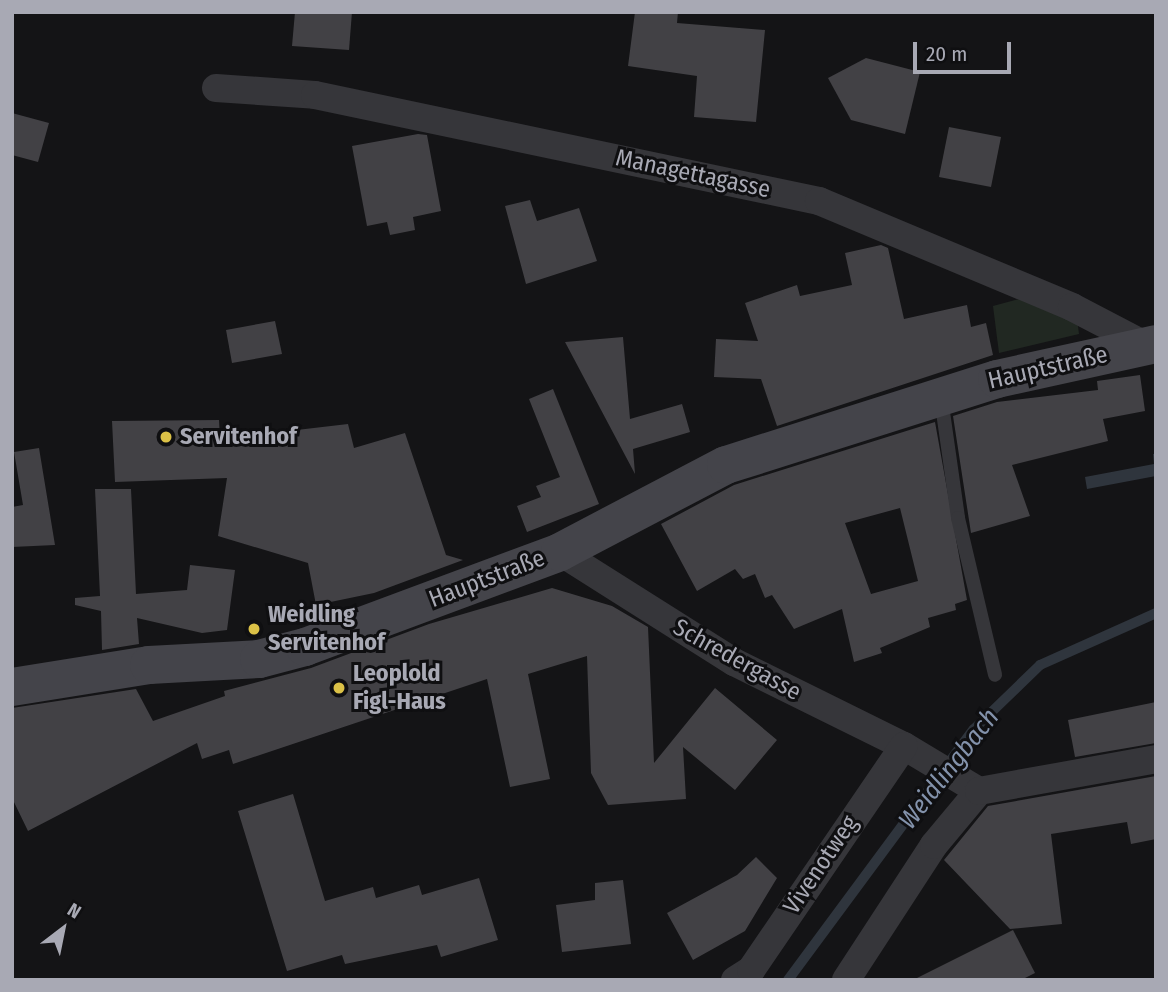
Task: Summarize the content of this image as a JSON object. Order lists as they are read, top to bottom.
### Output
{
  "streets": {
    "main road": ["Hauptstraße"],
    "street": ["Managettagasse", "Schredergasse", "Vivenotweg"]
  },
  "crossings": [
    ["Managettagasse", "Hauptstraße"],
    ["Hauptstraße", "Schredergasse"],
    ["Schredergasse", "Vivenotweg"]
  ],
  "water": ["Weidlingbach"],
  "places": ["Servitenhof", "Weidling Servitenhof", "Leoplold Figl-Haus"],
  "scale_bar": "20 m",
  "north": "top right"
}
